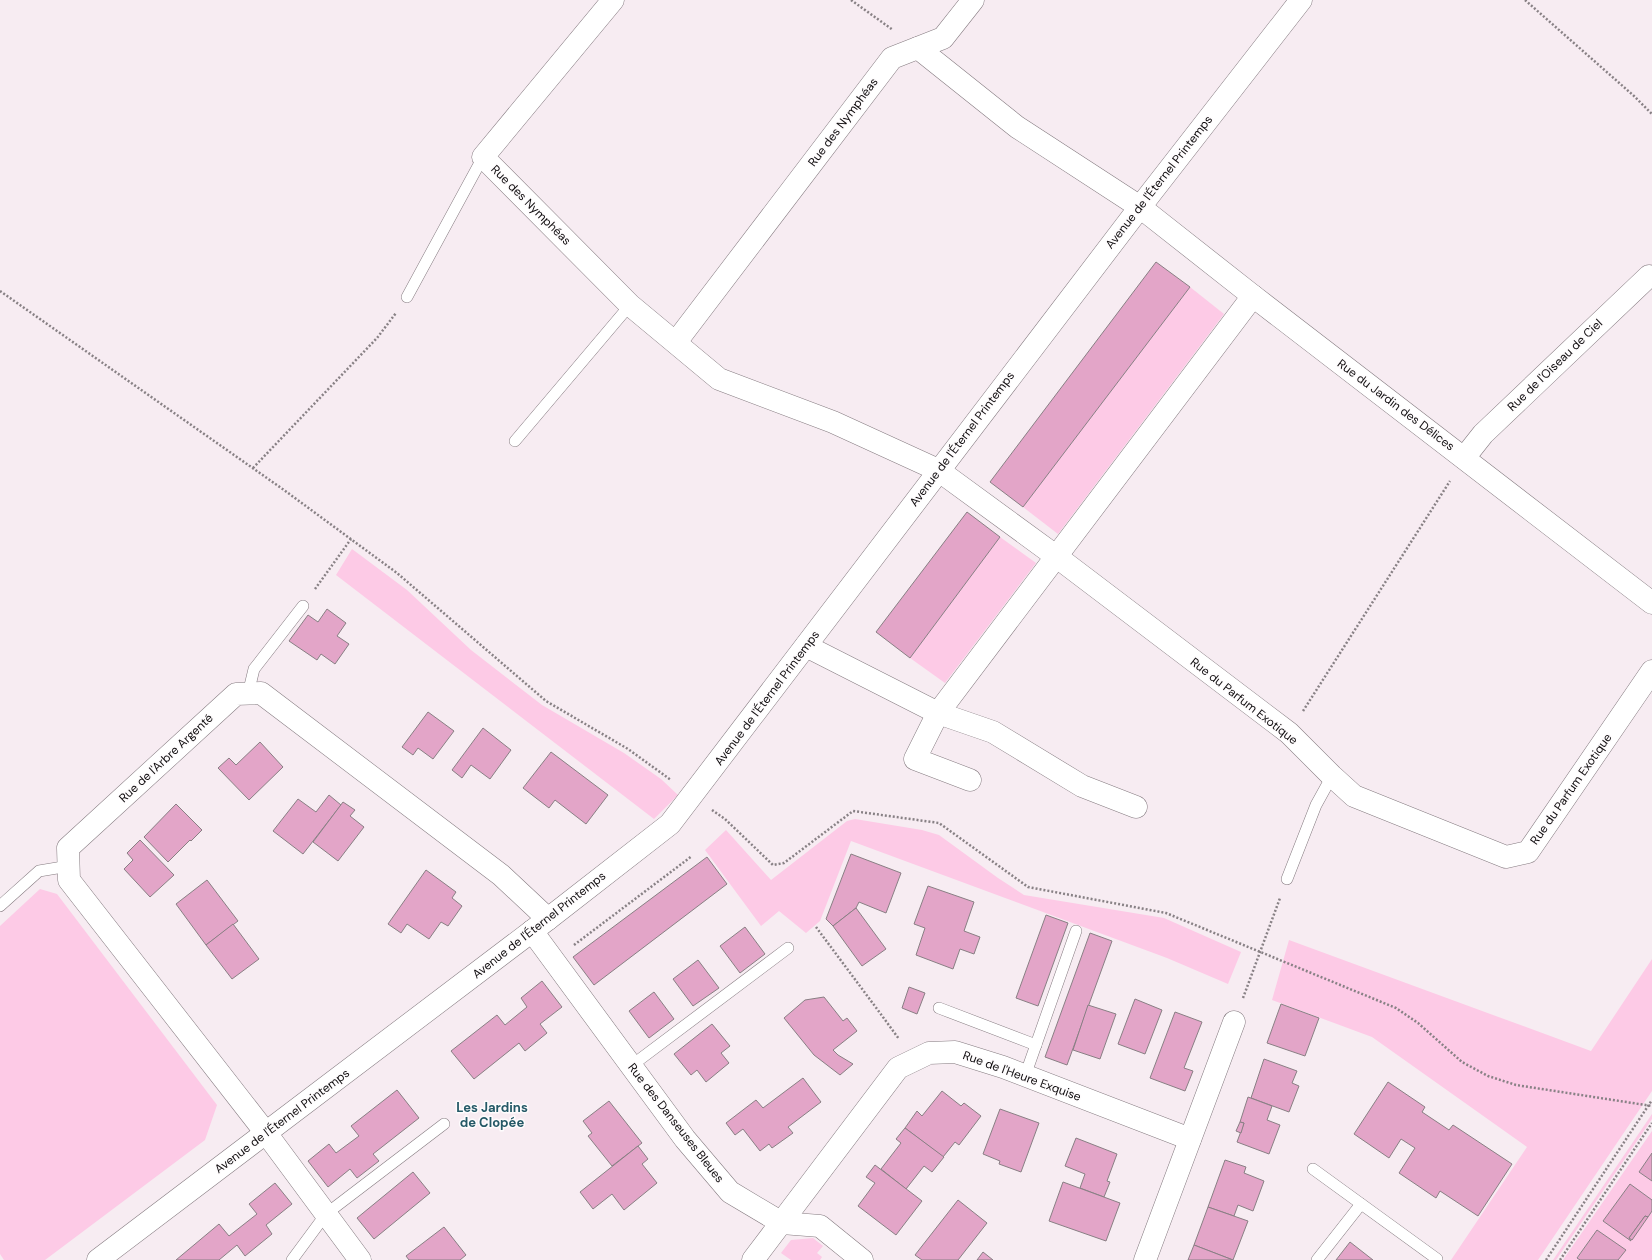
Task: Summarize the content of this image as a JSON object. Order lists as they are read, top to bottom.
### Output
{
  "streets": {
    "street": [
      "Rue des Nymphéas",
      "Avenue de l'Éternel Printemps",
      "Rue de l'Oiseau de Ciel",
      "Rue du Jardin des Délices",
      "Rue du Parfum Exotique",
      "Rue de l'Arbre Argenté",
      "Rue de l'Heure Exquise",
      "Rue des Danseuses Bleues"
    ]
  },
  "crossings": [
    ["Rue des Nymphéas", "Avenue de l'Éternel Printemps"],
    ["Rue des Nymphéas", "Rue du Parfum Exotique"],
    ["Avenue de l'Éternel Printemps", "Rue du Jardin des Délices"],
    ["Avenue de l'Éternel Printemps", "Rue du Parfum Exotique"],
    ["Avenue de l'Éternel Printemps", "Rue de l'Arbre Argenté"],
    ["Avenue de l'Éternel Printemps", "Rue des Danseuses Bleues"],
    ["Rue de l'Oiseau de Ciel", "Rue du Jardin des Délices"],
    ["Rue de l'Arbre Argenté", "Rue des Danseuses Bleues"],
    ["Rue de l'Heure Exquise", "Rue des Danseuses Bleues"]
  ],
  "districts": ["Les Jardins de Clopée"]
}
